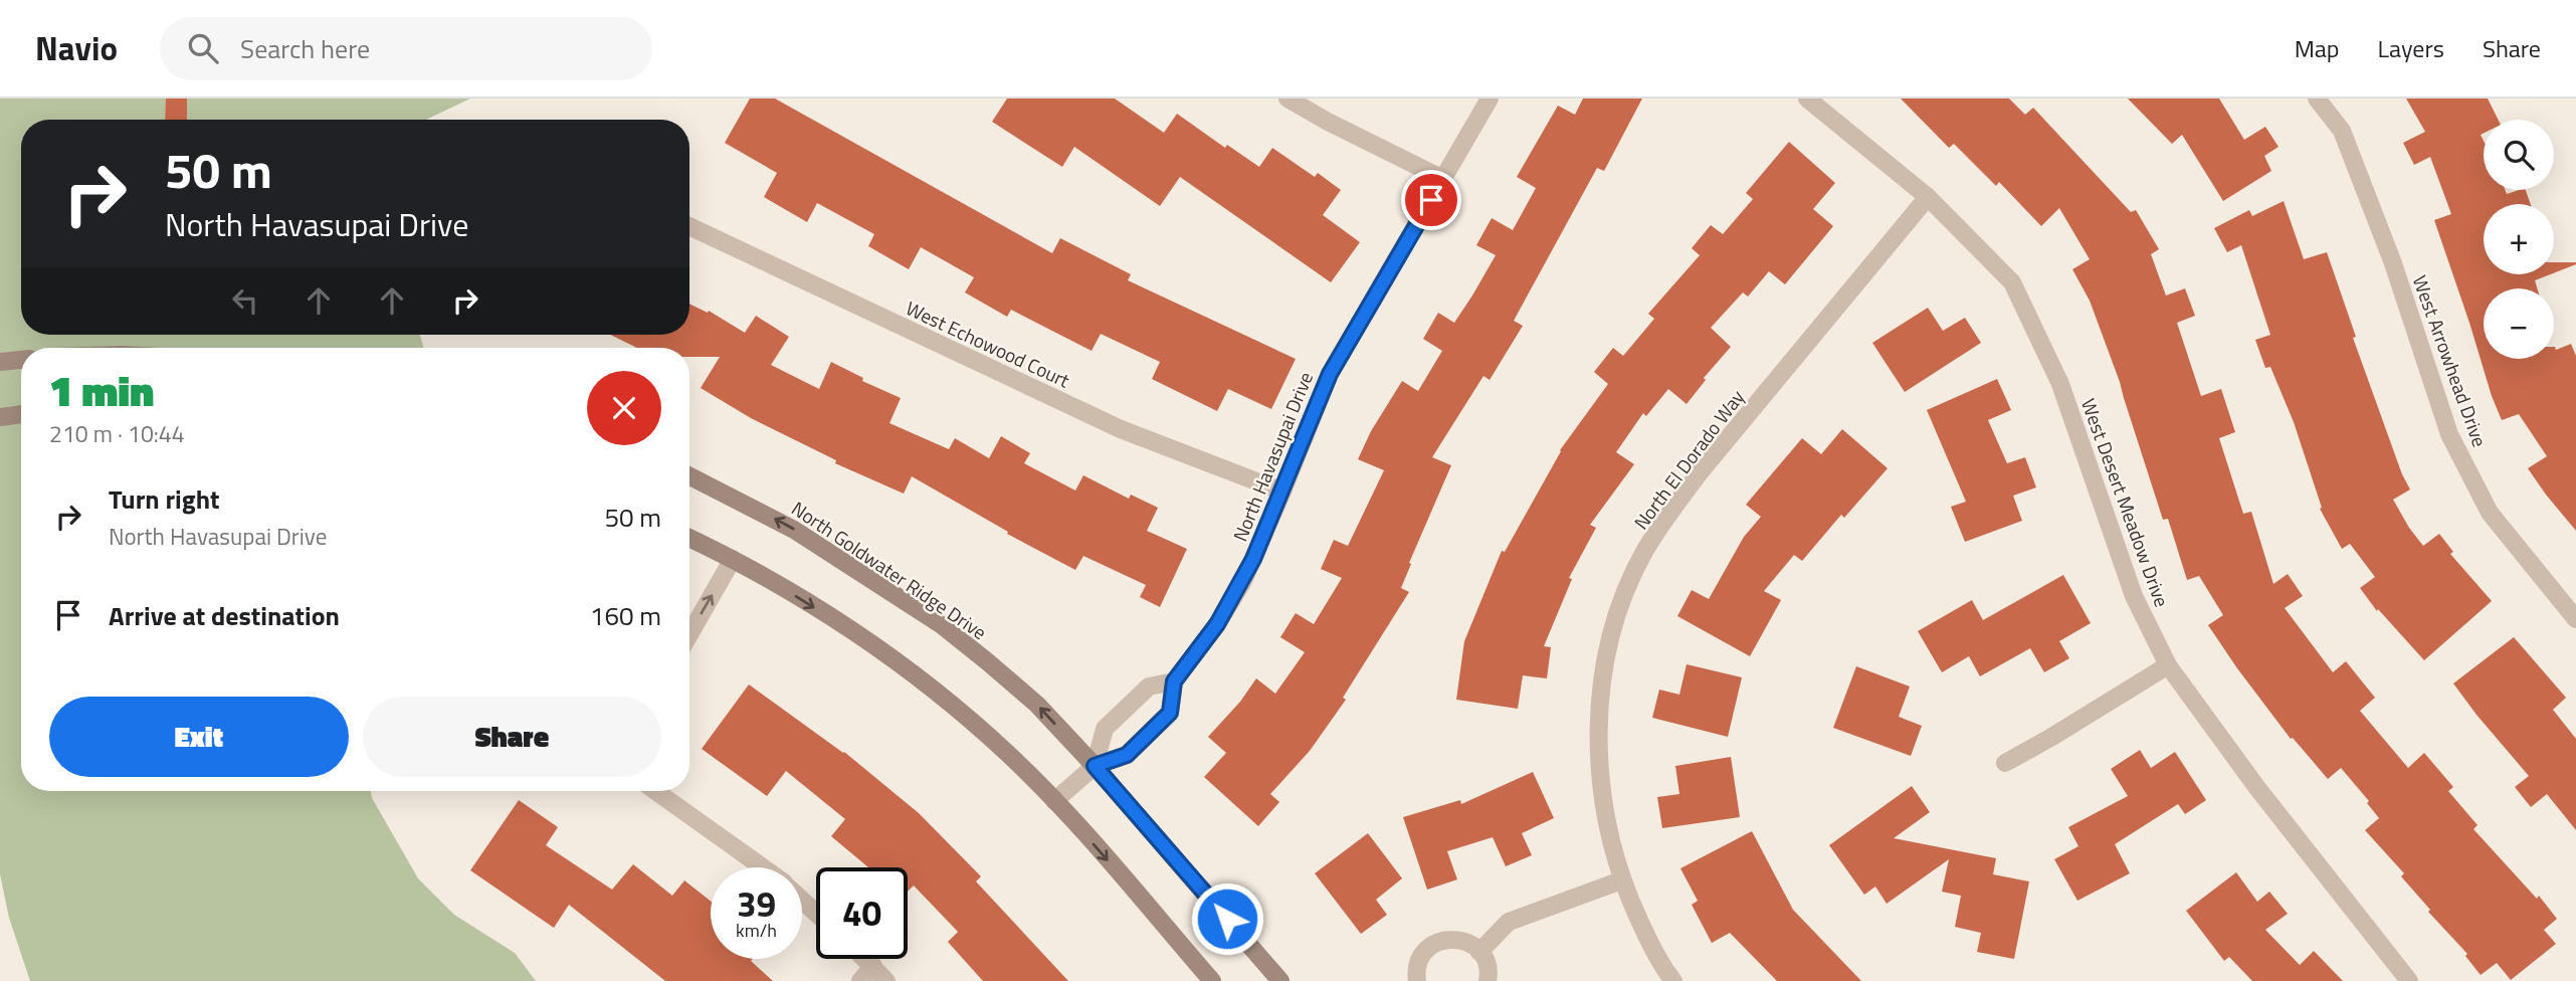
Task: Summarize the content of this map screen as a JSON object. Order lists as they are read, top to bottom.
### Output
{
  "streets": {
    "street": [
      "West Echowood Court",
      "West Arrowhead Drive",
      "North Havasupai Drive",
      "North El Dorado Way",
      "West Desert Meadow Drive",
      "North Goldwater Ridge Drive"
    ]
  },
  "crossings": [
    ["West Echowood Court", "North Havasupai Drive"],
    ["North Havasupai Drive", "North Goldwater Ridge Drive"],
    ["North El Dorado Way", "West Desert Meadow Drive"]
  ],
  "page": {
    "header": "Navio",
    "search": "Search here",
    "nav": ["Map", "Layers", "Share"],
    "map_buttons": ["+", "−"],
    "turn": ["50 m", "North Havasupai Drive"],
    "heading": ["1 min", "210 m · 10:44"],
    "list": [
      {
        "name": "Turn right",
        "note": "North Havasupai Drive",
        "value": "50 m"
      },
      {
        "name": "Arrive at destination",
        "value": "160 m"
      }
    ],
    "buttons": ["Exit", "Share"],
    "speed": "39 km/h",
    "limit": "40"
  }
}
